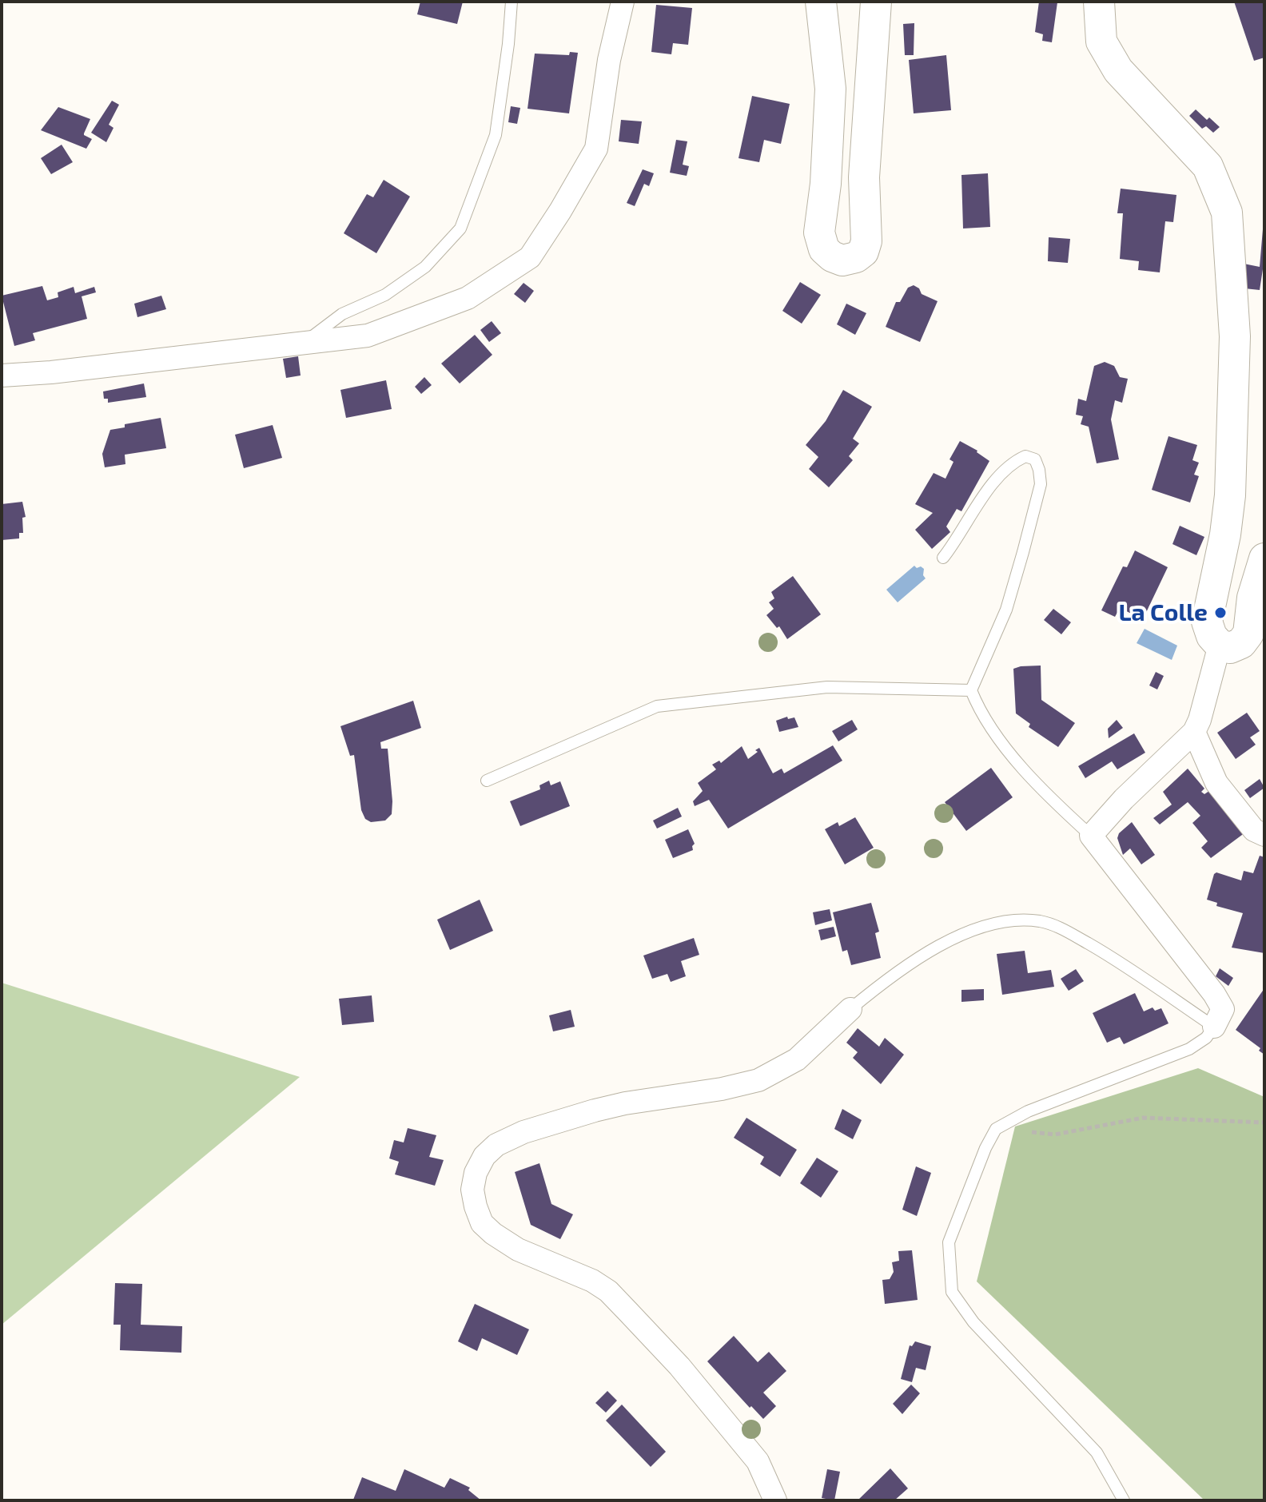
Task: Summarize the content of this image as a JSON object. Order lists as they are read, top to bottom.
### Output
{
  "places": ["La Colle"]
}
